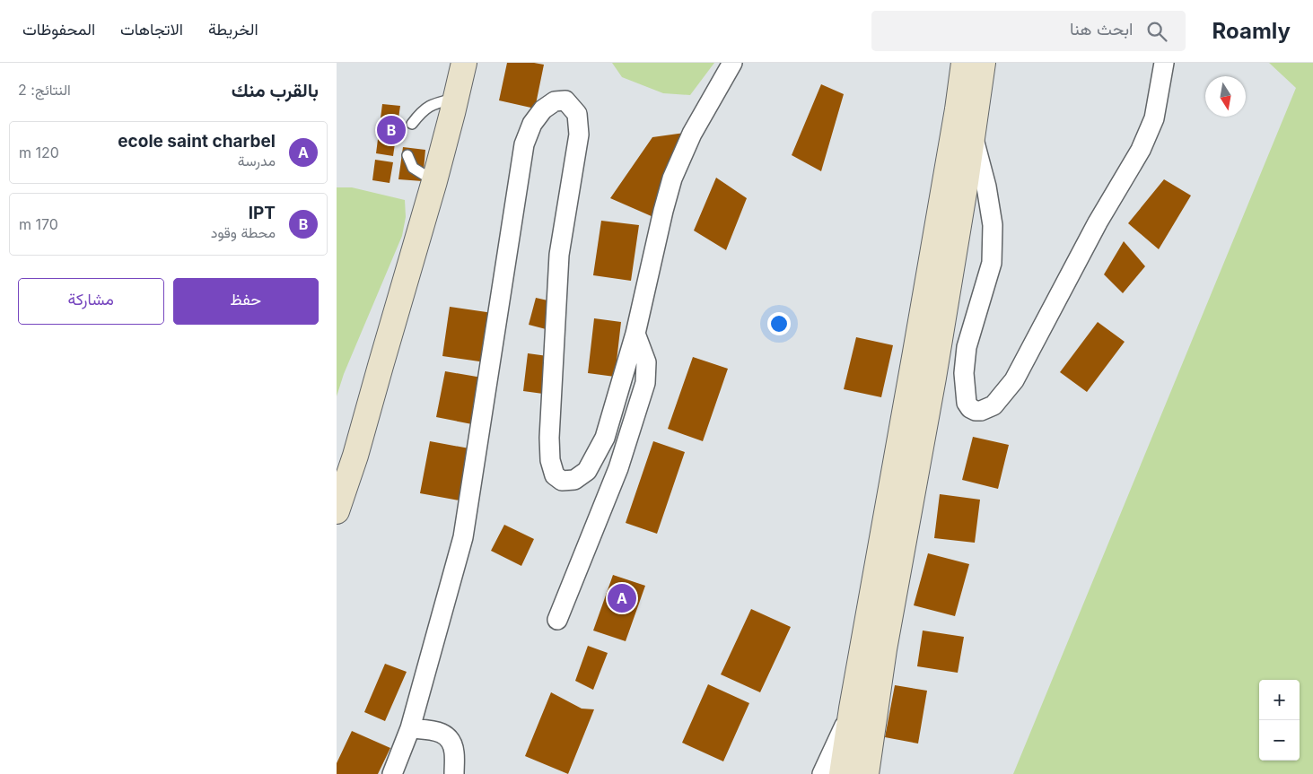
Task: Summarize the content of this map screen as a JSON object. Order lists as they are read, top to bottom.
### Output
{
  "north": "bottom",
  "page": {
    "header": "Roamly",
    "search": "ابحث هنا",
    "nav": ["الخريطة", "الاتجاهات", "المحفوظات"],
    "heading": ["بالقرب منك", "النتائج: 2"],
    "pins": ["B", "A"],
    "list": [
      {
        "mark": "A",
        "name": "ecole saint charbel",
        "note": "مدرسة",
        "value": "120 m"
      },
      {
        "mark": "B",
        "name": "IPT",
        "note": "محطة وقود",
        "value": "170 m"
      }
    ],
    "buttons": ["حفظ", "مشاركة"],
    "map_buttons": ["+", "−"]
  }
}
